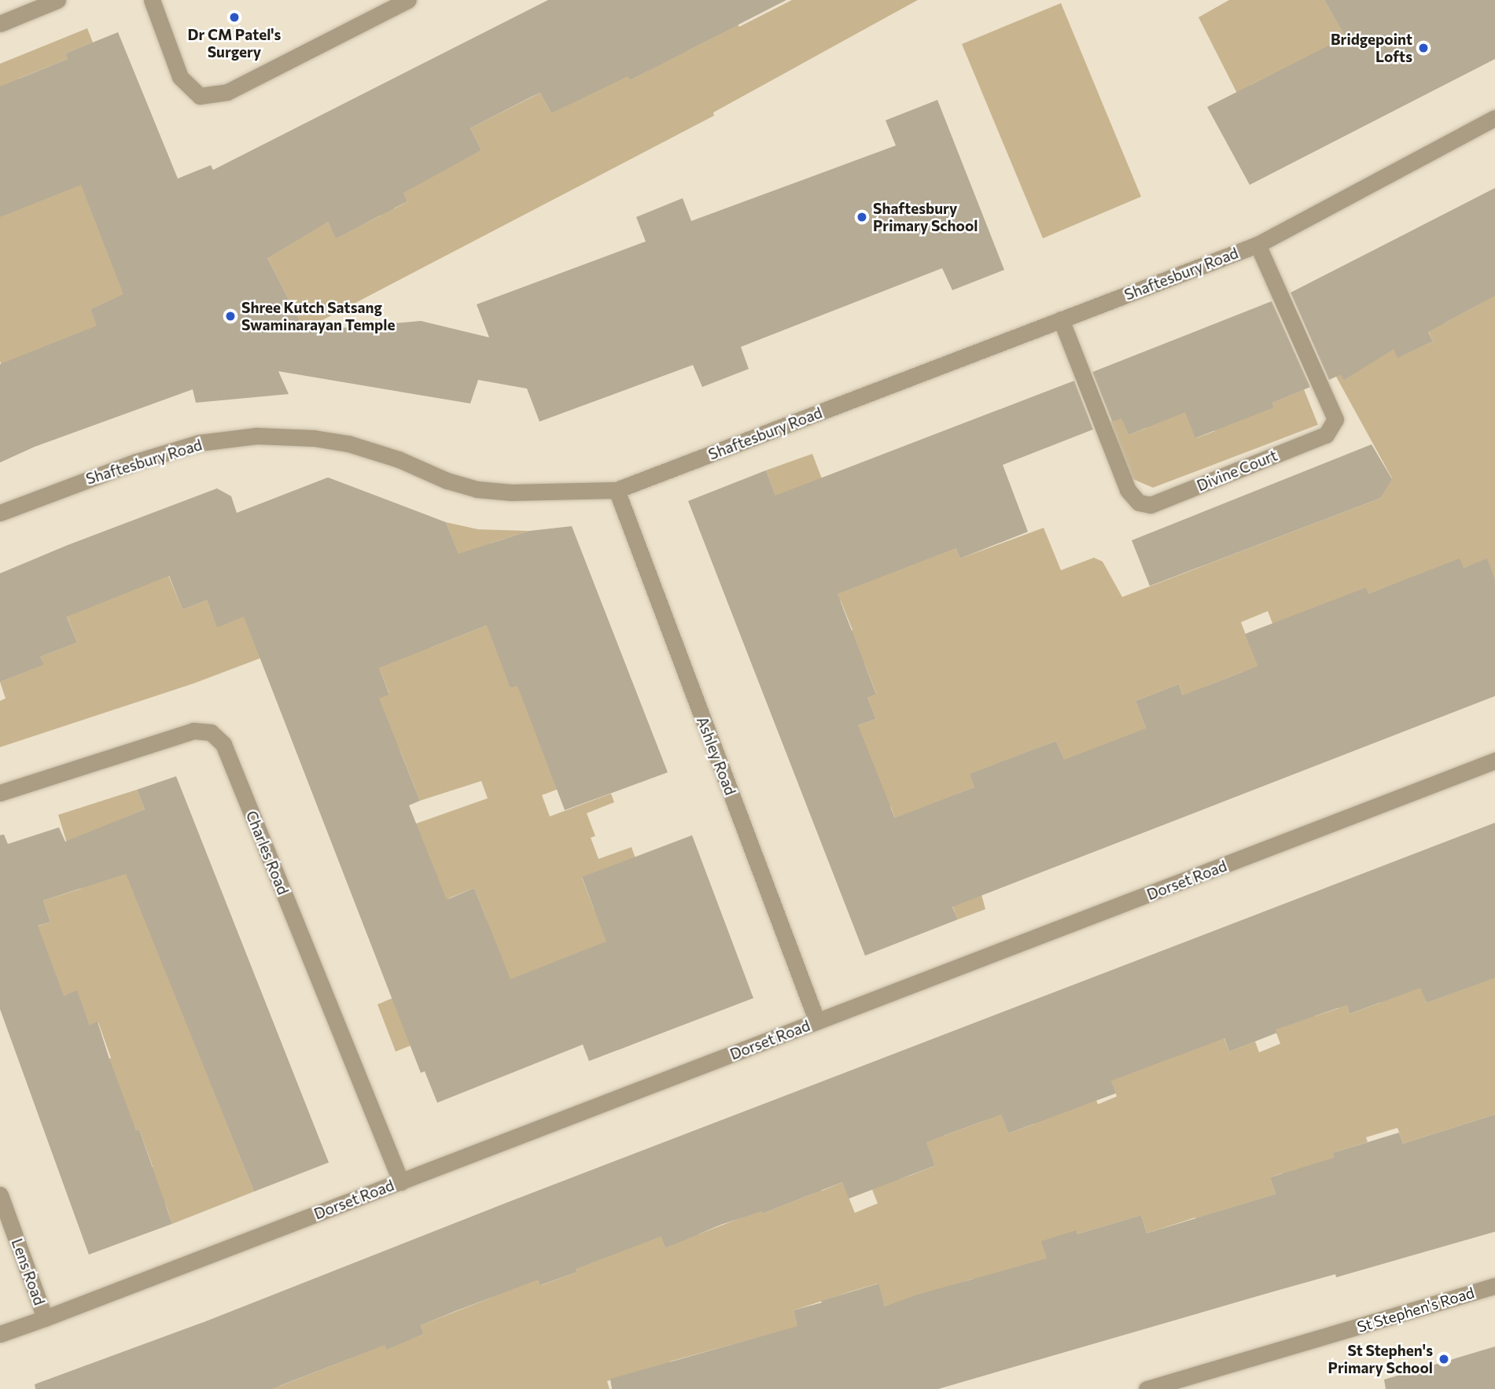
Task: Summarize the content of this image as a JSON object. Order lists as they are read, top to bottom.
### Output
{
  "streets": {
    "street": [
      "Shaftesbury Road",
      "Divine Court",
      "Ashley Road",
      "Charles Road",
      "Dorset Road",
      "Lens Road",
      "St Stephen's Road"
    ]
  },
  "crossings": [
    ["Shaftesbury Road", "Divine Court"],
    ["Shaftesbury Road", "Ashley Road"],
    ["Ashley Road", "Dorset Road"],
    ["Charles Road", "Dorset Road"],
    ["Dorset Road", "Lens Road"]
  ],
  "places": [
    "Dr CM Patel's Surgery",
    "Bridgepoint Lofts",
    "Shaftesbury Primary School",
    "Shree Kutch Satsang Swaminarayan Temple",
    "St Stephen's Primary School"
  ]
}
